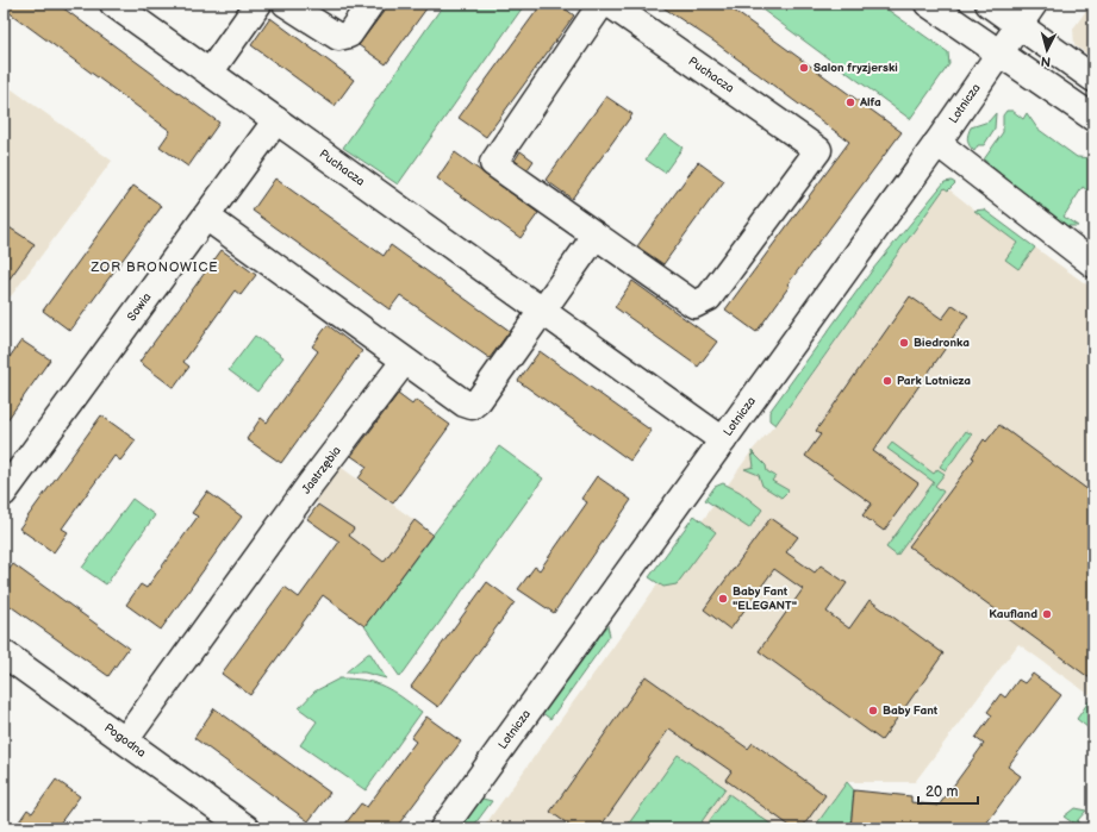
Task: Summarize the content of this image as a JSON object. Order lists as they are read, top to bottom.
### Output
{
  "streets": {
    "street": [
      "Puchacza",
      "Lotnicza",
      "Sowia",
      "Jastrzębia",
      "Pogodna"
    ]
  },
  "crossings": [
    ["Puchacza", "Lotnicza"],
    ["Puchacza", "Sowia"],
    ["Jastrzębia", "Pogodna"]
  ],
  "districts": ["ZOR BRONOWICE"],
  "places": [
    "Salon fryzjerski",
    "Alfa",
    "Biedronka",
    "Park Lotnicza",
    "Baby Fant \"ELEGANT\"",
    "Kaufland",
    "Baby Fant"
  ],
  "scale_bar": "20 m",
  "north": "bottom"
}
